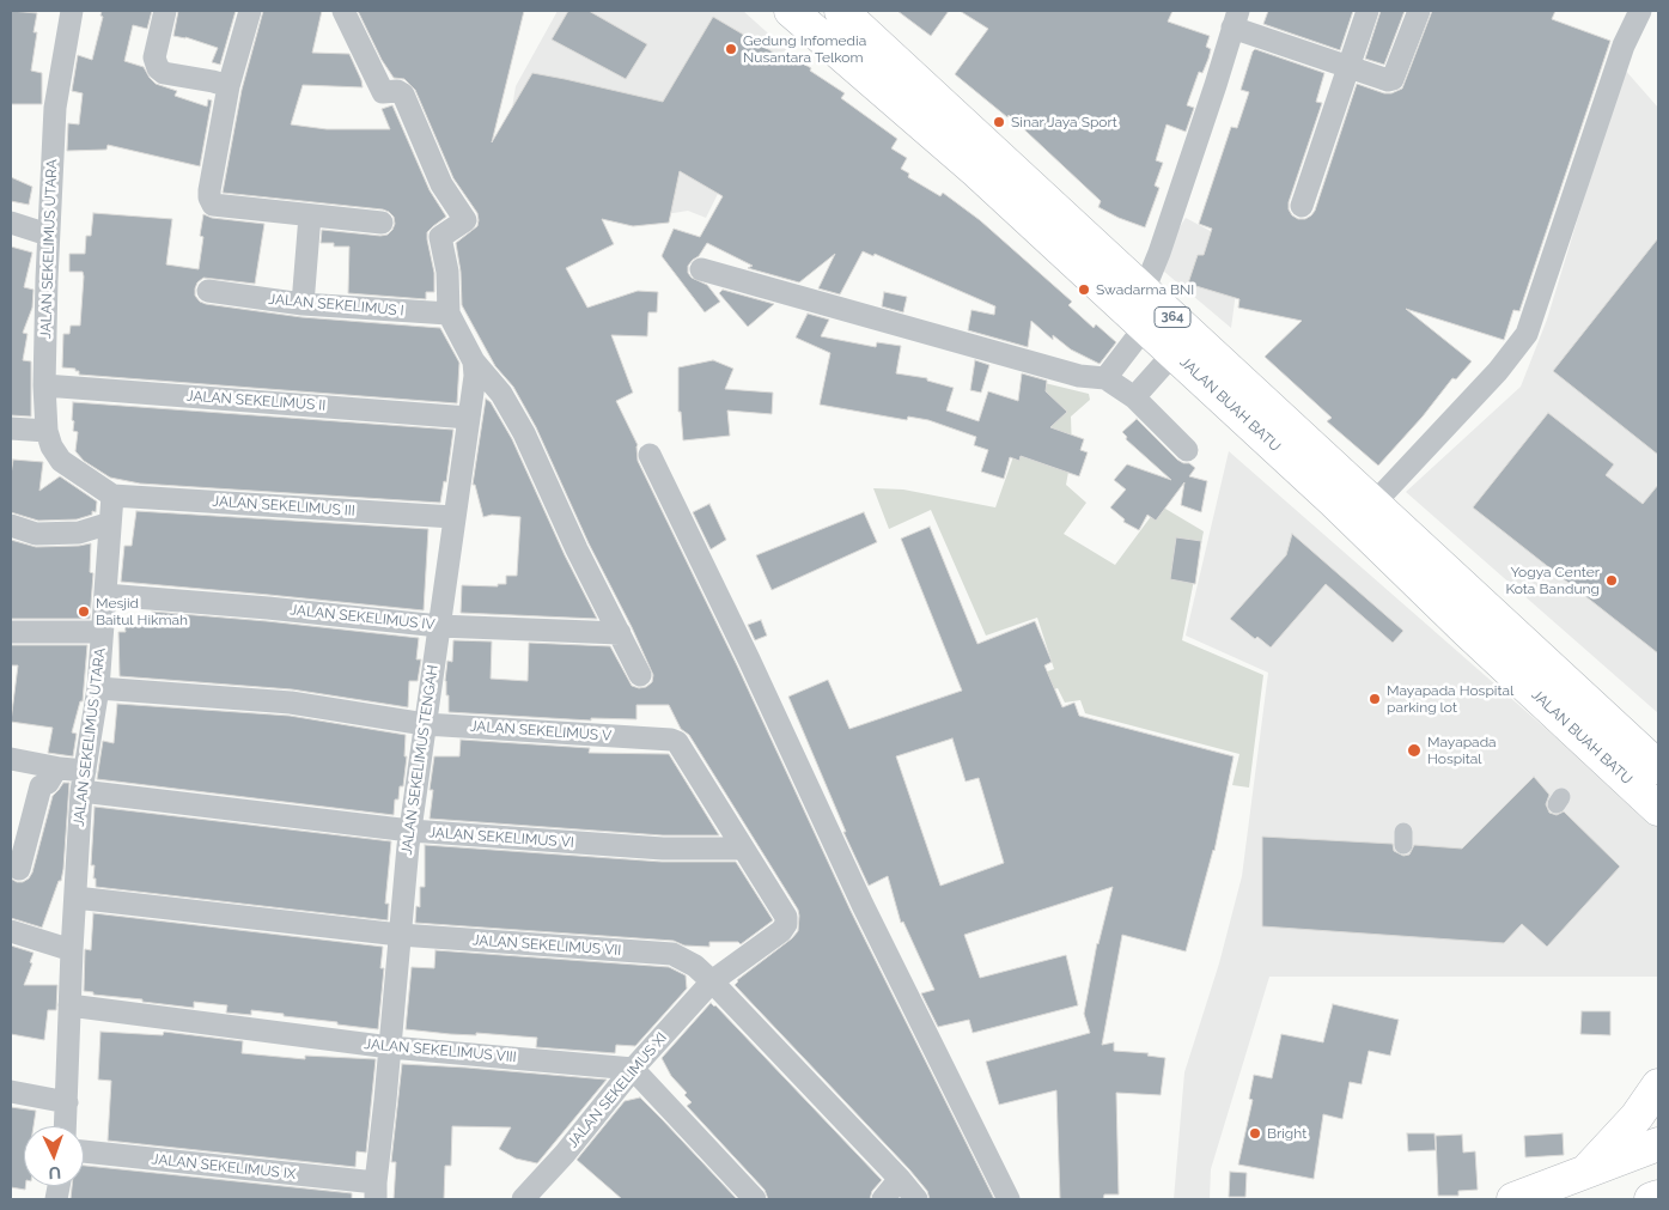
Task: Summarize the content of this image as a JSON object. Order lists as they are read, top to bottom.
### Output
{
  "streets": {
    "main road": ["364", "JALAN BUAH BATU"],
    "street": [
      "JALAN SEKELIMUS UTARA",
      "JALAN SEKELIMUS I",
      "JALAN SEKELIMUS II",
      "JALAN SEKELIMUS III",
      "JALAN SEKELIMUS IV",
      "JALAN SEKELIMUS V",
      "JALAN SEKELIMUS TENGAH",
      "JALAN SEKELIMUS VI",
      "JALAN SEKELIMUS VII",
      "JALAN SEKELIMUS VIII",
      "JALAN SEKELIMUS XI",
      "JALAN SEKELIMUS IX"
    ]
  },
  "crossings": [
    ["JALAN SEKELIMUS UTARA", "JALAN SEKELIMUS II"],
    ["JALAN SEKELIMUS UTARA", "JALAN SEKELIMUS III"],
    ["JALAN SEKELIMUS UTARA", "JALAN SEKELIMUS IV"],
    ["JALAN SEKELIMUS UTARA", "JALAN SEKELIMUS V"],
    ["JALAN SEKELIMUS UTARA", "JALAN SEKELIMUS VI"],
    ["JALAN SEKELIMUS UTARA", "JALAN SEKELIMUS VII"],
    ["JALAN SEKELIMUS UTARA", "JALAN SEKELIMUS VIII"],
    ["JALAN SEKELIMUS I", "JALAN SEKELIMUS TENGAH"],
    ["JALAN SEKELIMUS II", "JALAN SEKELIMUS TENGAH"],
    ["JALAN SEKELIMUS III", "JALAN SEKELIMUS TENGAH"],
    ["JALAN SEKELIMUS IV", "JALAN SEKELIMUS TENGAH"],
    ["JALAN SEKELIMUS V", "JALAN SEKELIMUS TENGAH"],
    ["JALAN SEKELIMUS V", "JALAN SEKELIMUS VI"],
    ["JALAN SEKELIMUS V", "JALAN SEKELIMUS VII"],
    ["JALAN SEKELIMUS V", "JALAN SEKELIMUS XI"],
    ["JALAN SEKELIMUS TENGAH", "JALAN SEKELIMUS VI"],
    ["JALAN SEKELIMUS TENGAH", "JALAN SEKELIMUS VII"],
    ["JALAN SEKELIMUS TENGAH", "JALAN SEKELIMUS VIII"],
    ["JALAN SEKELIMUS TENGAH", "JALAN SEKELIMUS IX"],
    ["JALAN SEKELIMUS VII", "JALAN SEKELIMUS XI"],
    ["JALAN SEKELIMUS VIII", "JALAN SEKELIMUS XI"]
  ],
  "places": [
    "Gedung Infomedia Nusantara Telkom",
    "Sinar Jaya Sport",
    "Swadarma BNI",
    "Yogya Center Kota Bandung",
    "Mesjid Baitul Hikmah",
    "Mayapada Hospital parking lot",
    "Mayapada Hospital",
    "Bright"
  ],
  "north": "bottom"
}
